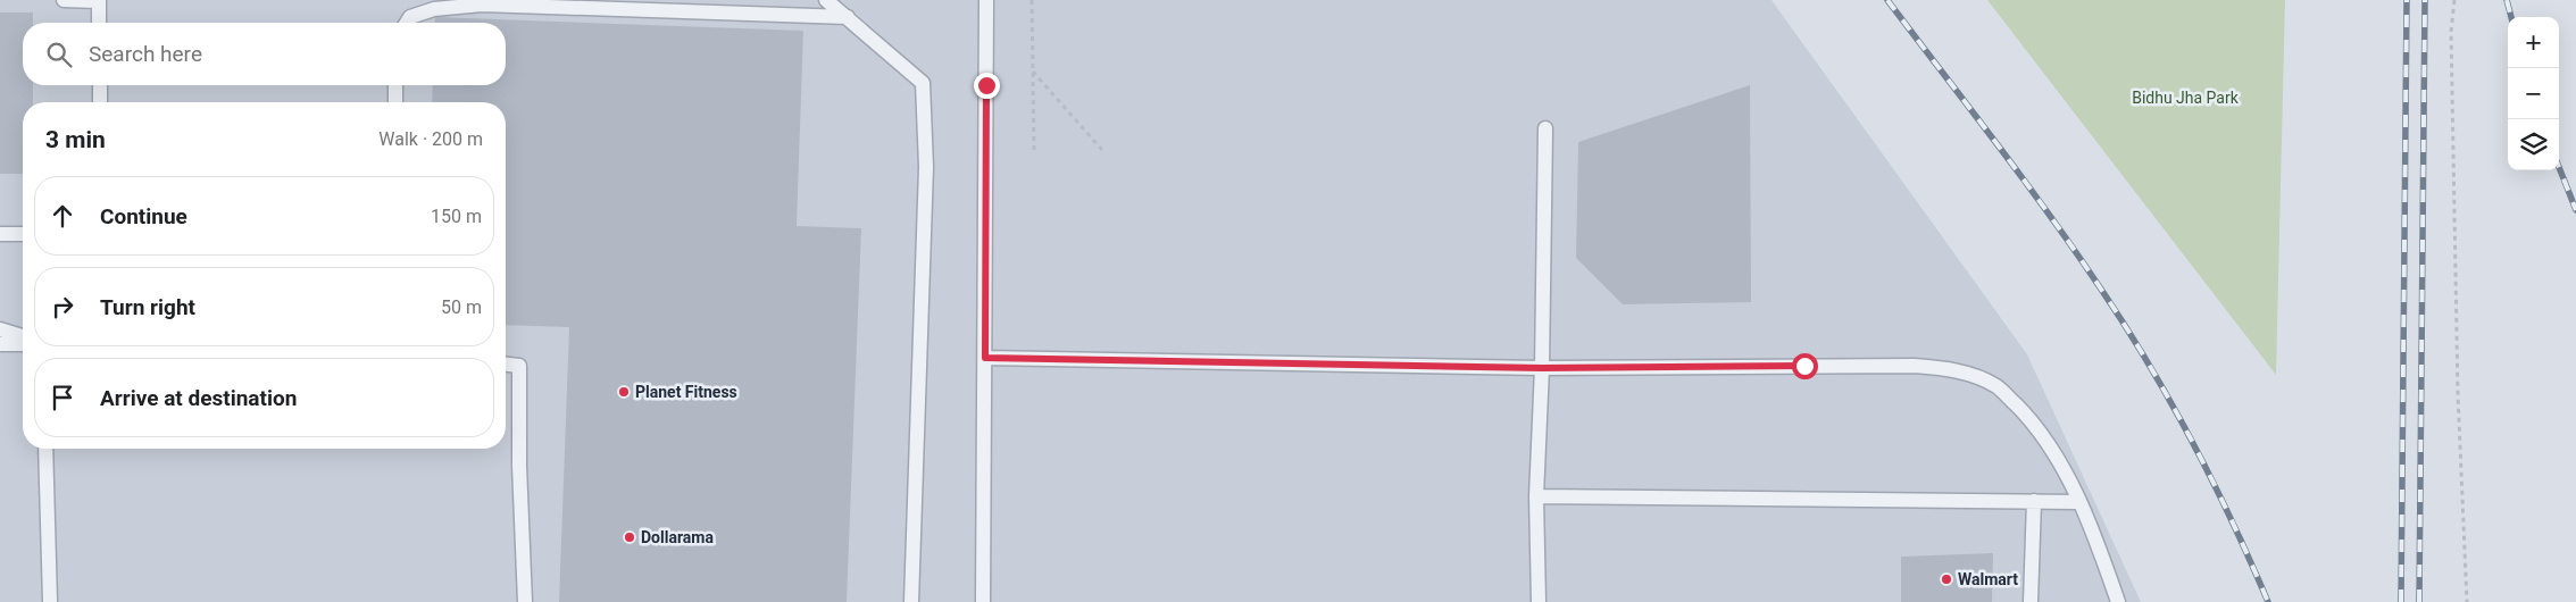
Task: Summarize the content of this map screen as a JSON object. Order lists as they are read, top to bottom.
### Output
{
  "parks": ["Bidhu Jha Park"],
  "places": ["Planet Fitness", "Dollarama", "Walmart"],
  "page": {
    "map_buttons": ["+", "−"],
    "search": "Search here",
    "heading": ["3 min", "Walk · 200 m"],
    "list": [
      ["Continue", "150 m"],
      ["Turn right", "50 m"],
      "Arrive at destination"
    ]
  }
}
